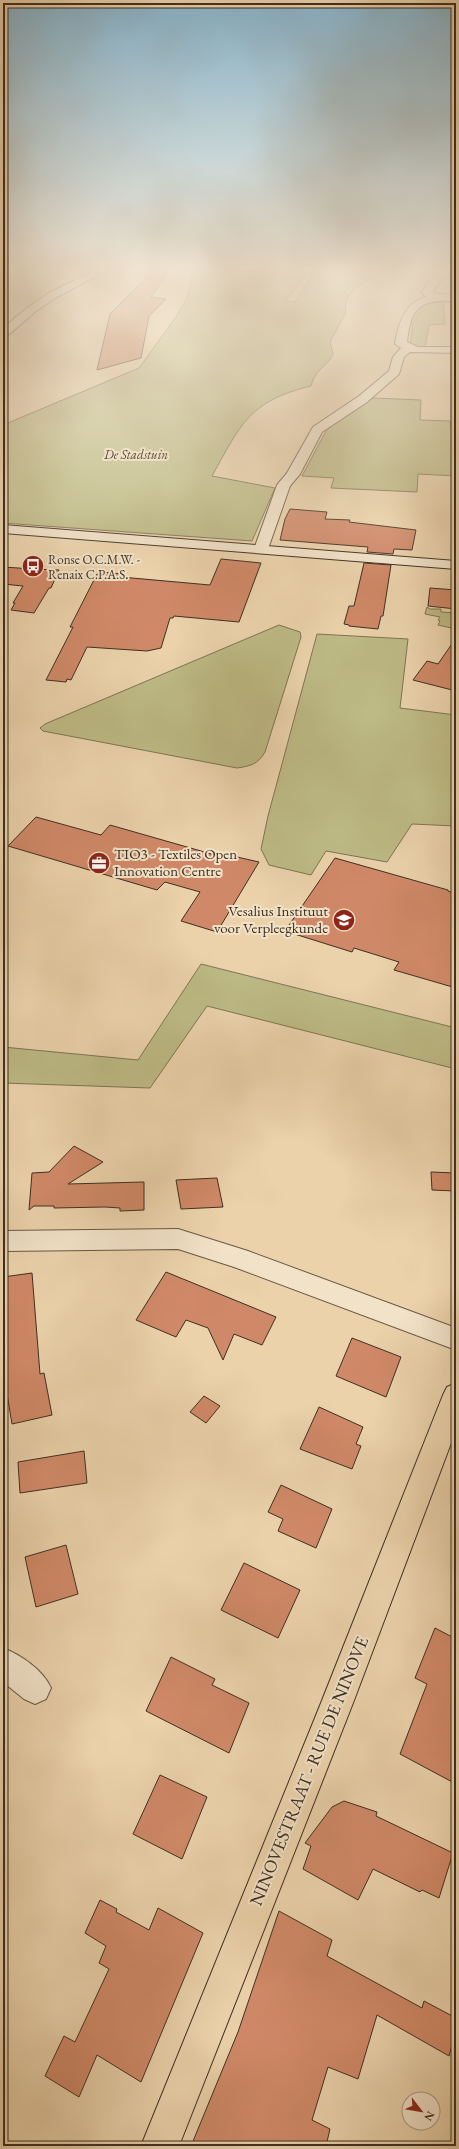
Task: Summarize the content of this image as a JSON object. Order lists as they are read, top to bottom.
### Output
{
  "streets": {
    "main road": ["NINOVESTRAAT - RUE DE NINOVE"]
  },
  "parks": ["De Stadstuin"],
  "places": {
    "bus stop": ["Ronse O.C.M.W. - Renaix C.P.A.S."],
    "office": ["TIO3 - Textiles Open Innovation Centre"],
    "school or university": ["Vesalius Instituut voor Verpleegkunde"]
  },
  "north": "bottom right"
}
